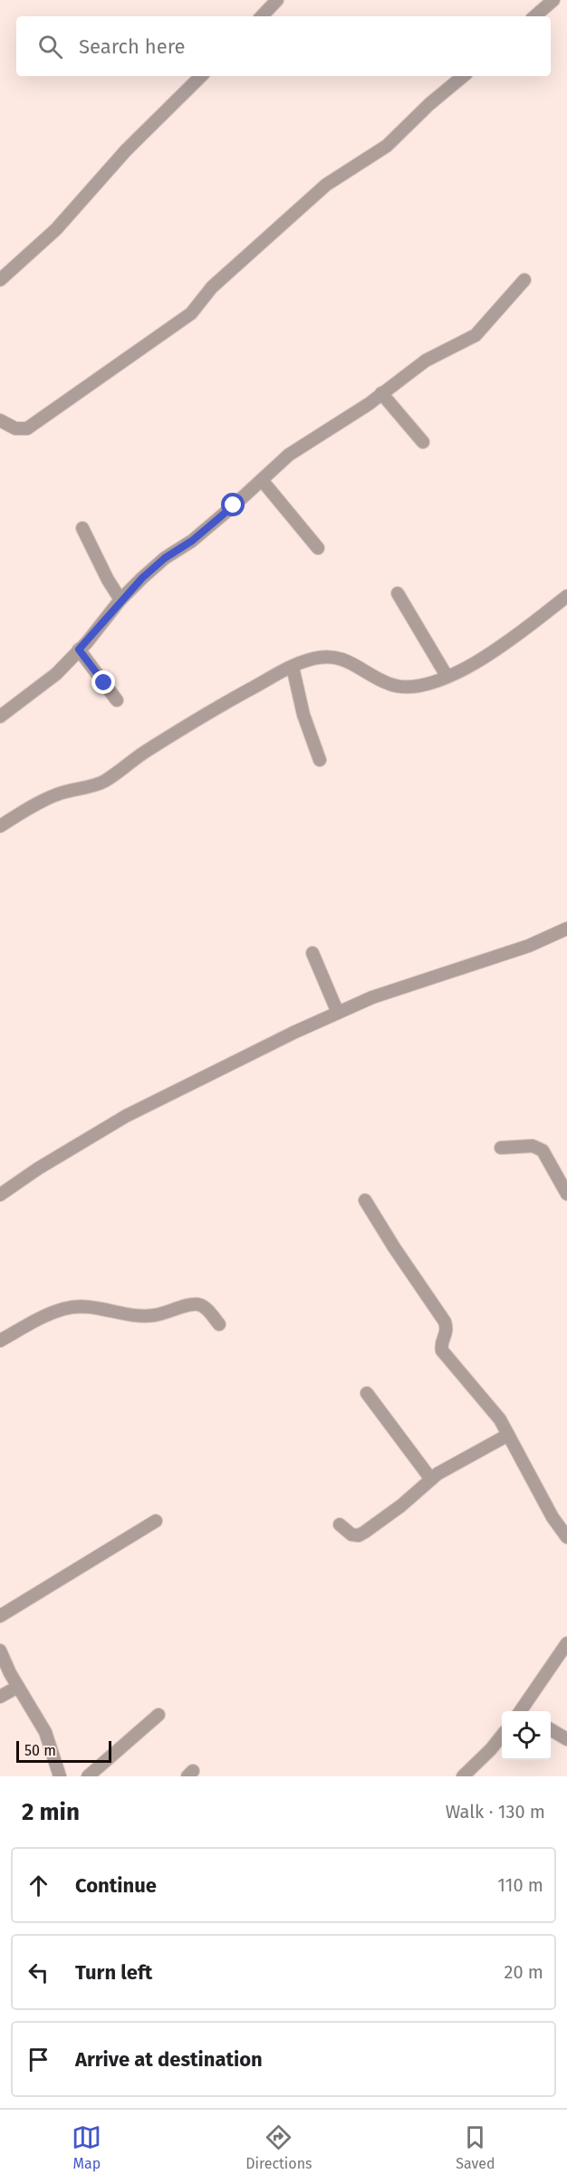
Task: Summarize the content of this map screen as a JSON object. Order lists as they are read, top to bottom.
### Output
{
  "scale_bar": "50 m",
  "page": {
    "search": "Search here",
    "scale": "50 m",
    "heading": ["2 min", "Walk · 130 m"],
    "list": [
      ["Continue", "110 m"],
      ["Turn left", "20 m"],
      "Arrive at destination"
    ],
    "nav": ["Map", "Directions", "Saved"]
  }
}
